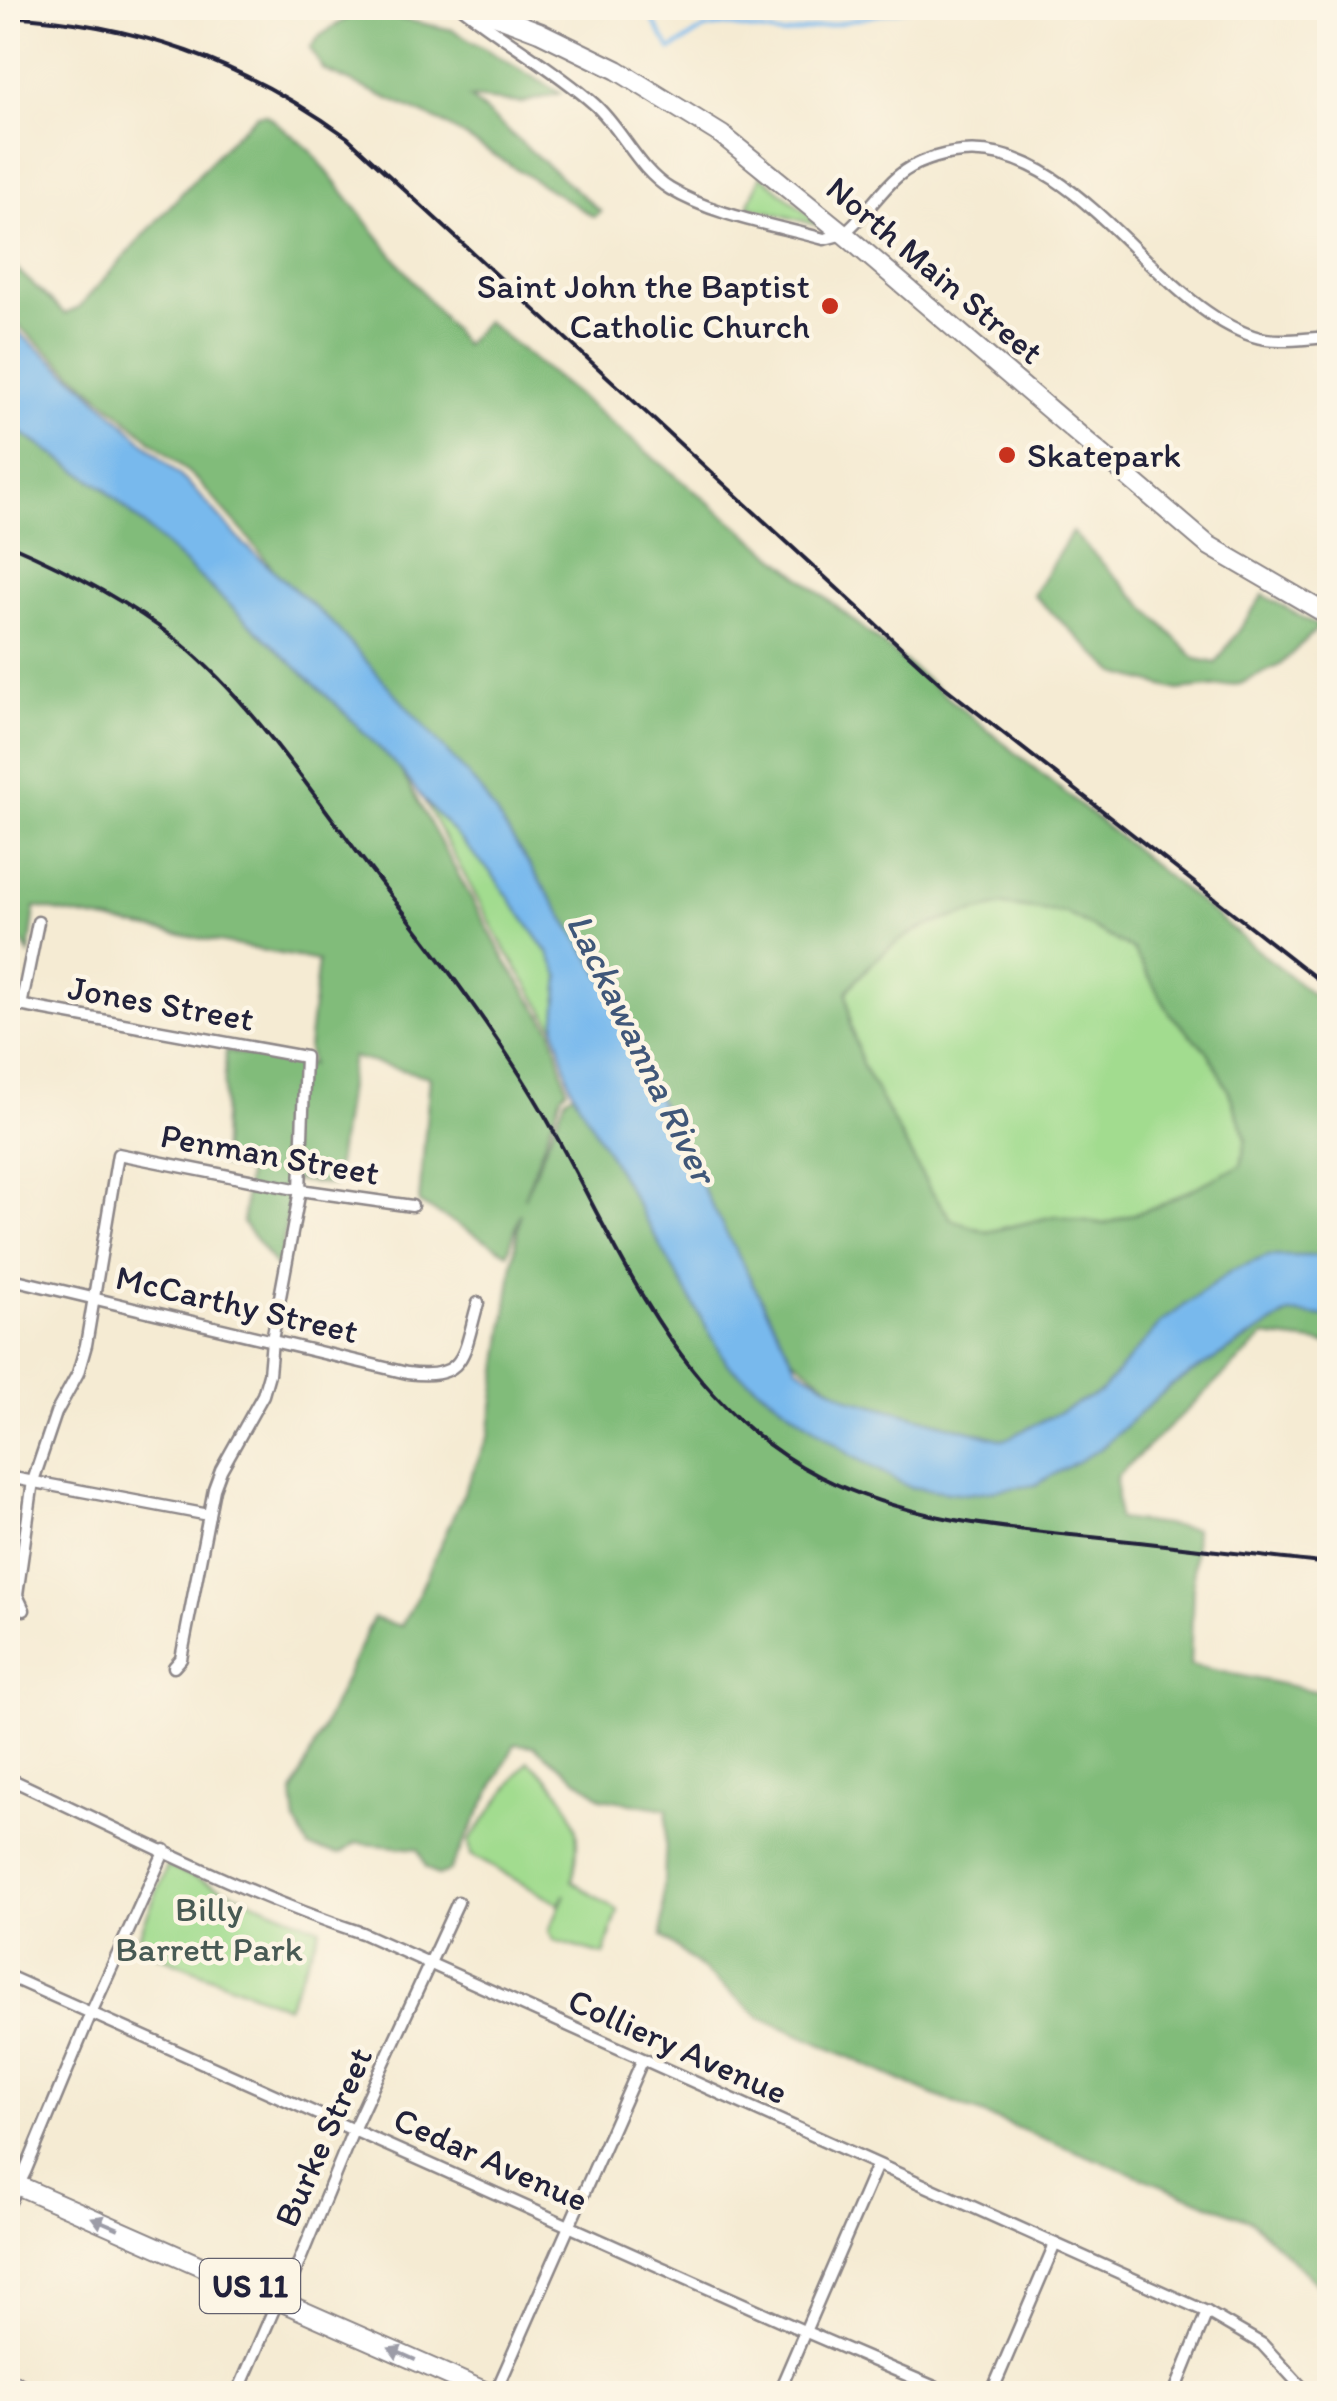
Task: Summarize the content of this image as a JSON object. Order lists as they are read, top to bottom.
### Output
{
  "streets": {
    "main road": ["North Main Street", "US 11"],
    "street": [
      "Jones Street",
      "Penman Street",
      "McCarthy Street",
      "Colliery Avenue",
      "Burke Street",
      "Cedar Avenue"
    ]
  },
  "crossings": [
    ["Jones Street", "Penman Street"],
    ["Penman Street", "McCarthy Street"],
    ["Colliery Avenue", "Burke Street"],
    ["Burke Street", "Cedar Avenue"],
    ["Burke Street", "US 11"]
  ],
  "water": ["Lackawanna River"],
  "parks": ["Billy Barrett Park"],
  "places": ["Saint John the Baptist Catholic Church", "Skatepark"]
}
